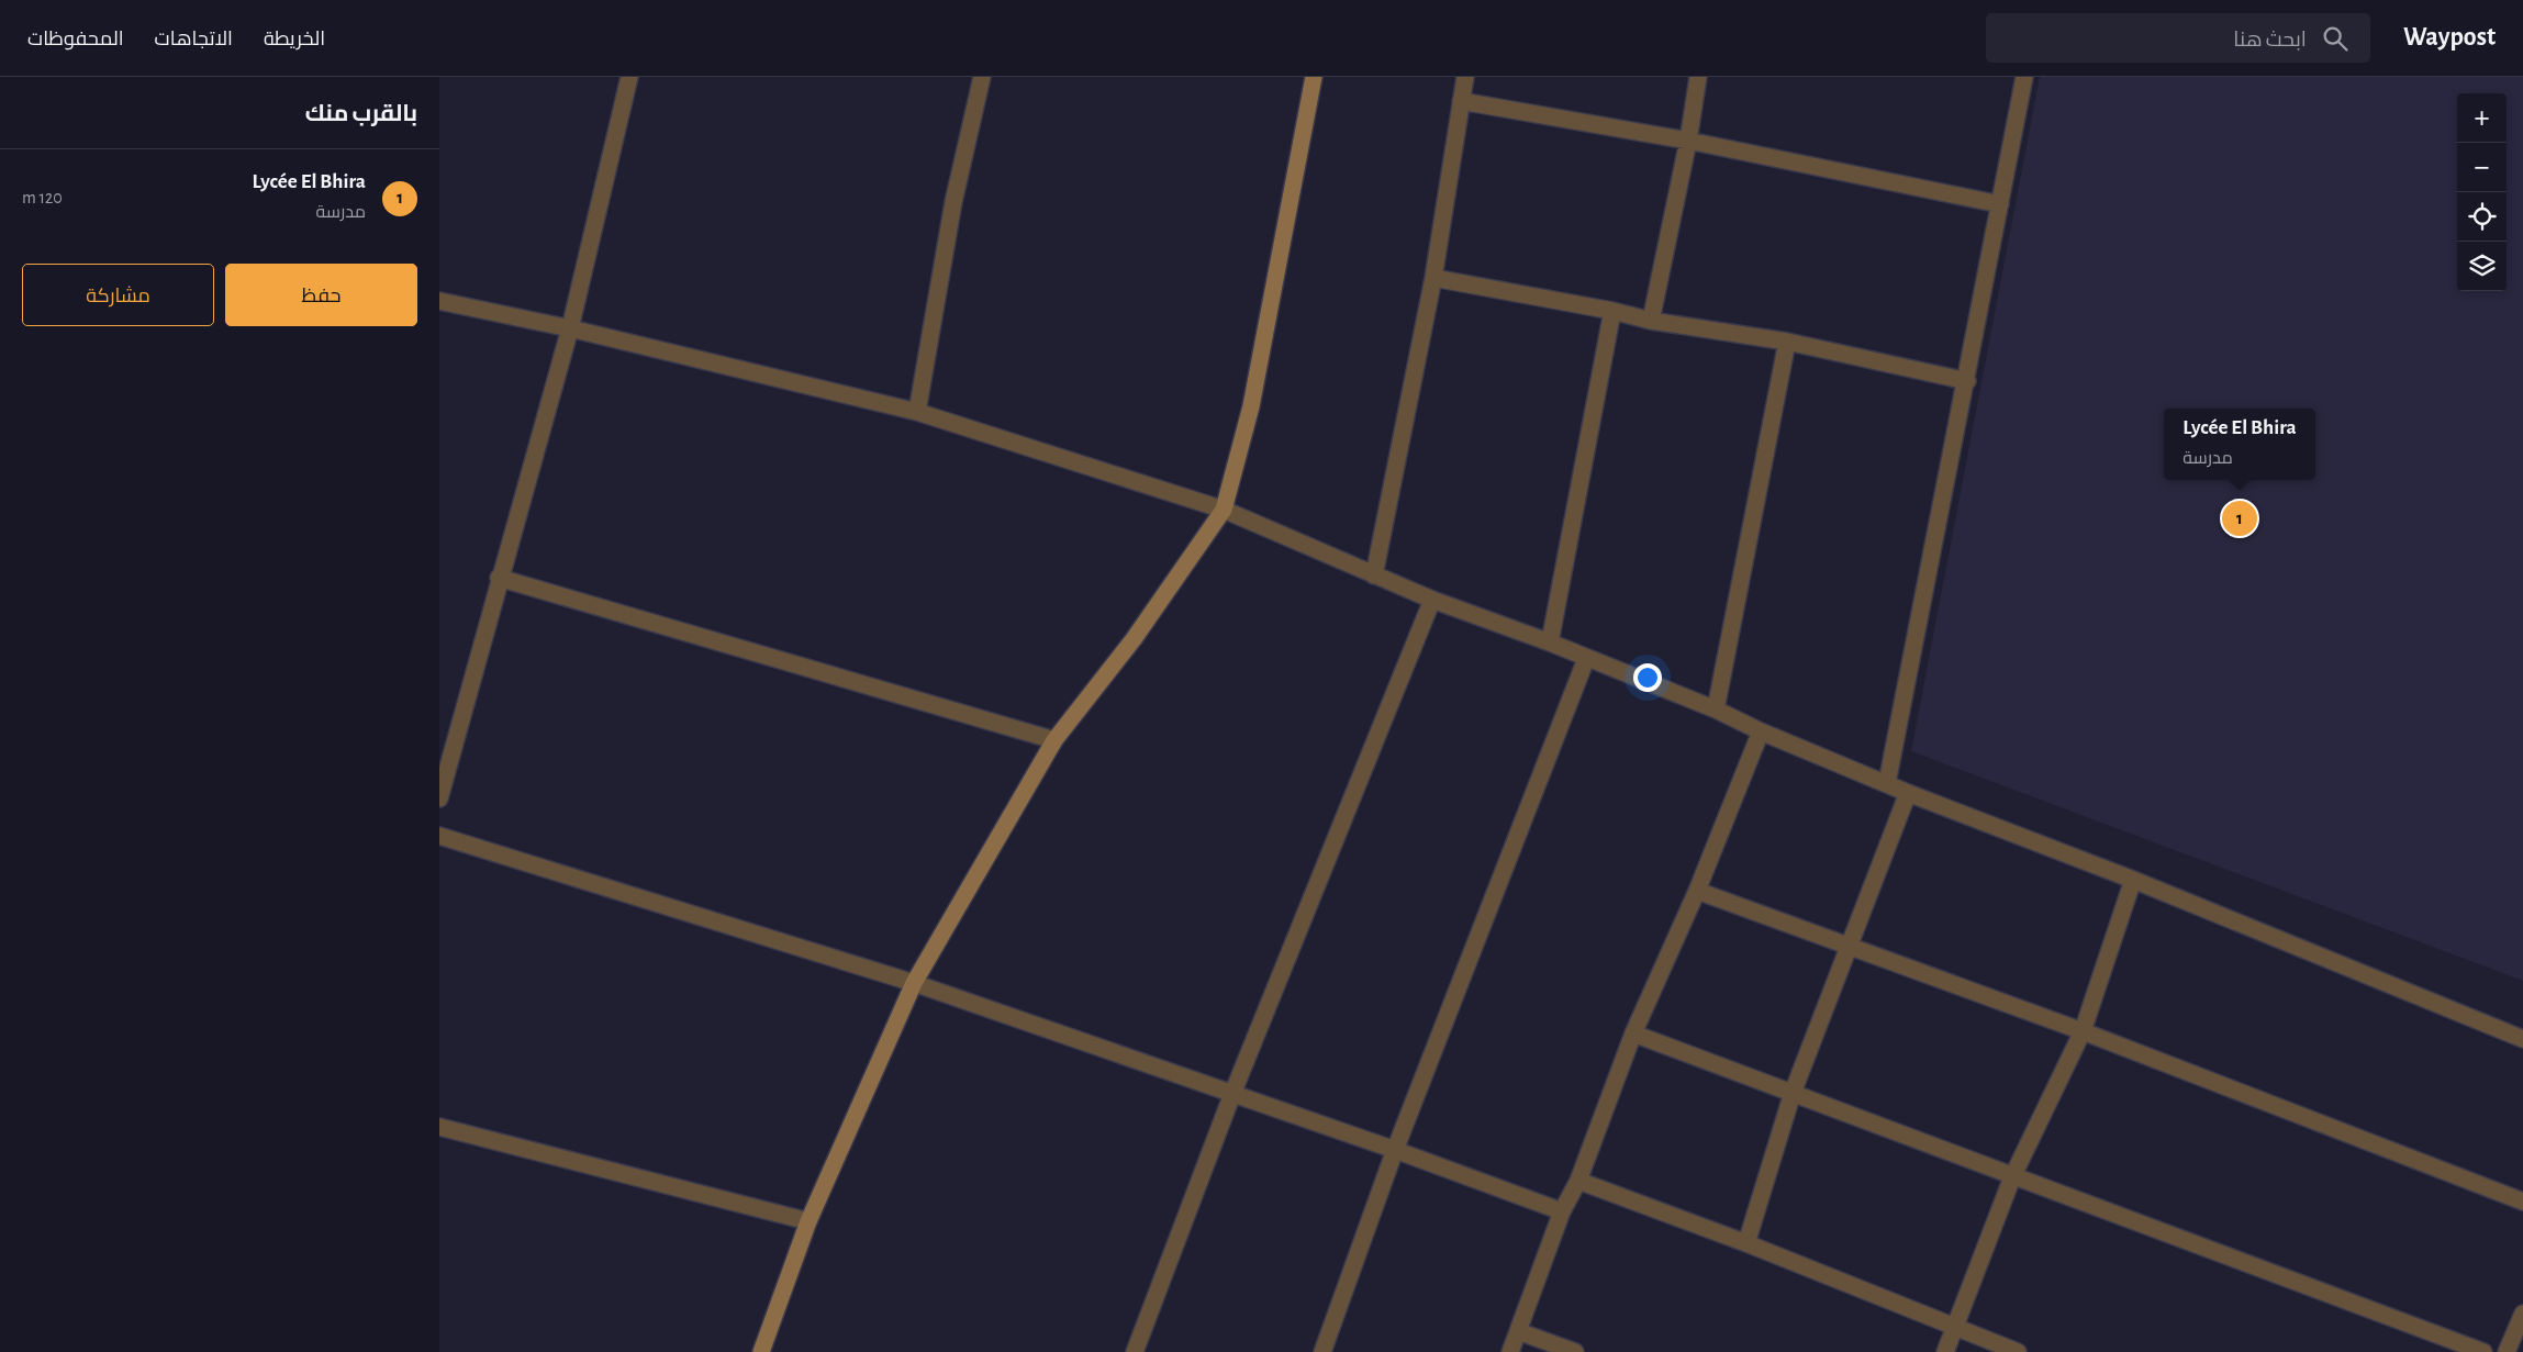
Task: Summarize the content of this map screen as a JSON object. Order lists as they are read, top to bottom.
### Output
{
  "page": {
    "header": "Waypost",
    "search": "ابحث هنا",
    "nav": ["الخريطة", "الاتجاهات", "المحفوظات"],
    "heading": "بالقرب منك",
    "map_buttons": ["+", "−"],
    "list": [
      {
        "mark": "1",
        "name": "Lycée El Bhira",
        "note": "مدرسة",
        "value": "120 m"
      }
    ],
    "buttons": ["حفظ", "مشاركة"],
    "popup": ["Lycée El Bhira", "مدرسة"],
    "pins": "1"
  }
}
